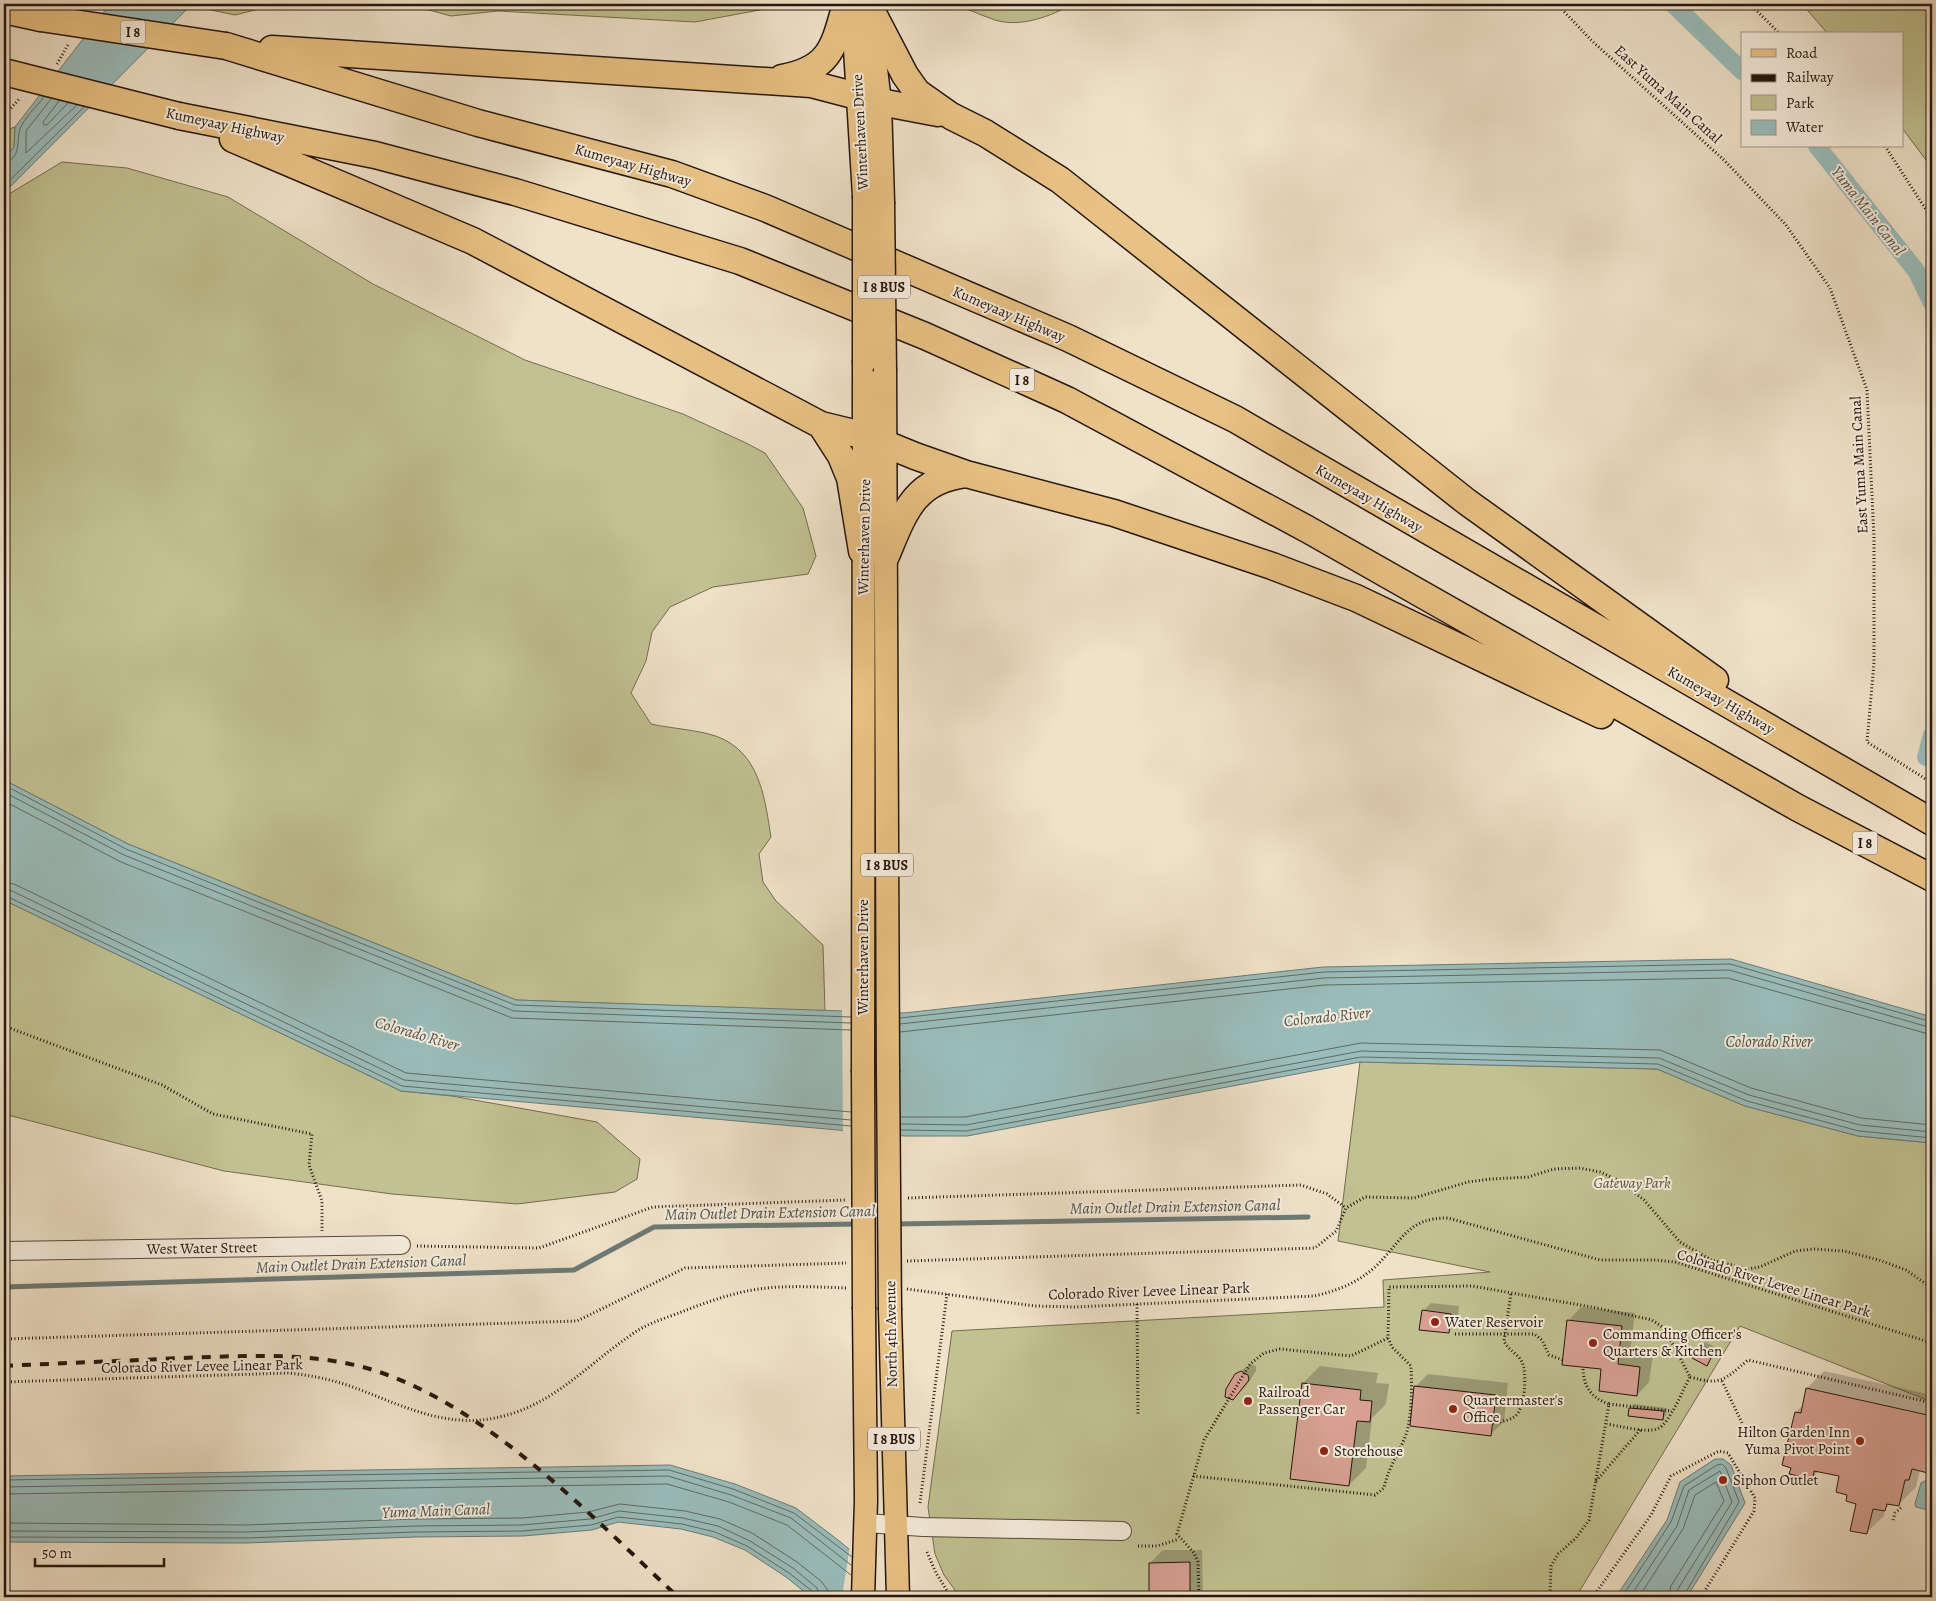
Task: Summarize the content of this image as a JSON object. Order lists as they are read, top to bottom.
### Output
{
  "streets": {
    "highway": ["I 8", "Kumeyaay Highway"],
    "main road": ["Winterhaven Drive", "I 8 BUS", "North 4th Avenue"],
    "street": ["West Water Street"],
    "path": ["East Yuma Main Canal", "Colorado River Levee Linear Park"]
  },
  "crossings": [
    ["Winterhaven Drive", "North 4th Avenue"]
  ],
  "water": ["Yuma Main Canal", "Colorado River", "Main Outlet Drain Extension Canal"],
  "parks": ["Gateway Park"],
  "places": [
    "Water Reservoir",
    "Commanding Officer's Quarters & Kitchen",
    "Railroad Passenger Car",
    "Quartermaster's Office",
    "Hilton Garden Inn Yuma Pivot Point",
    "Storehouse",
    "Siphon Outlet"
  ],
  "legend": [
    "Road",
    "Railway",
    "Park",
    "Water"
  ],
  "scale_bar": "50 m"
}
